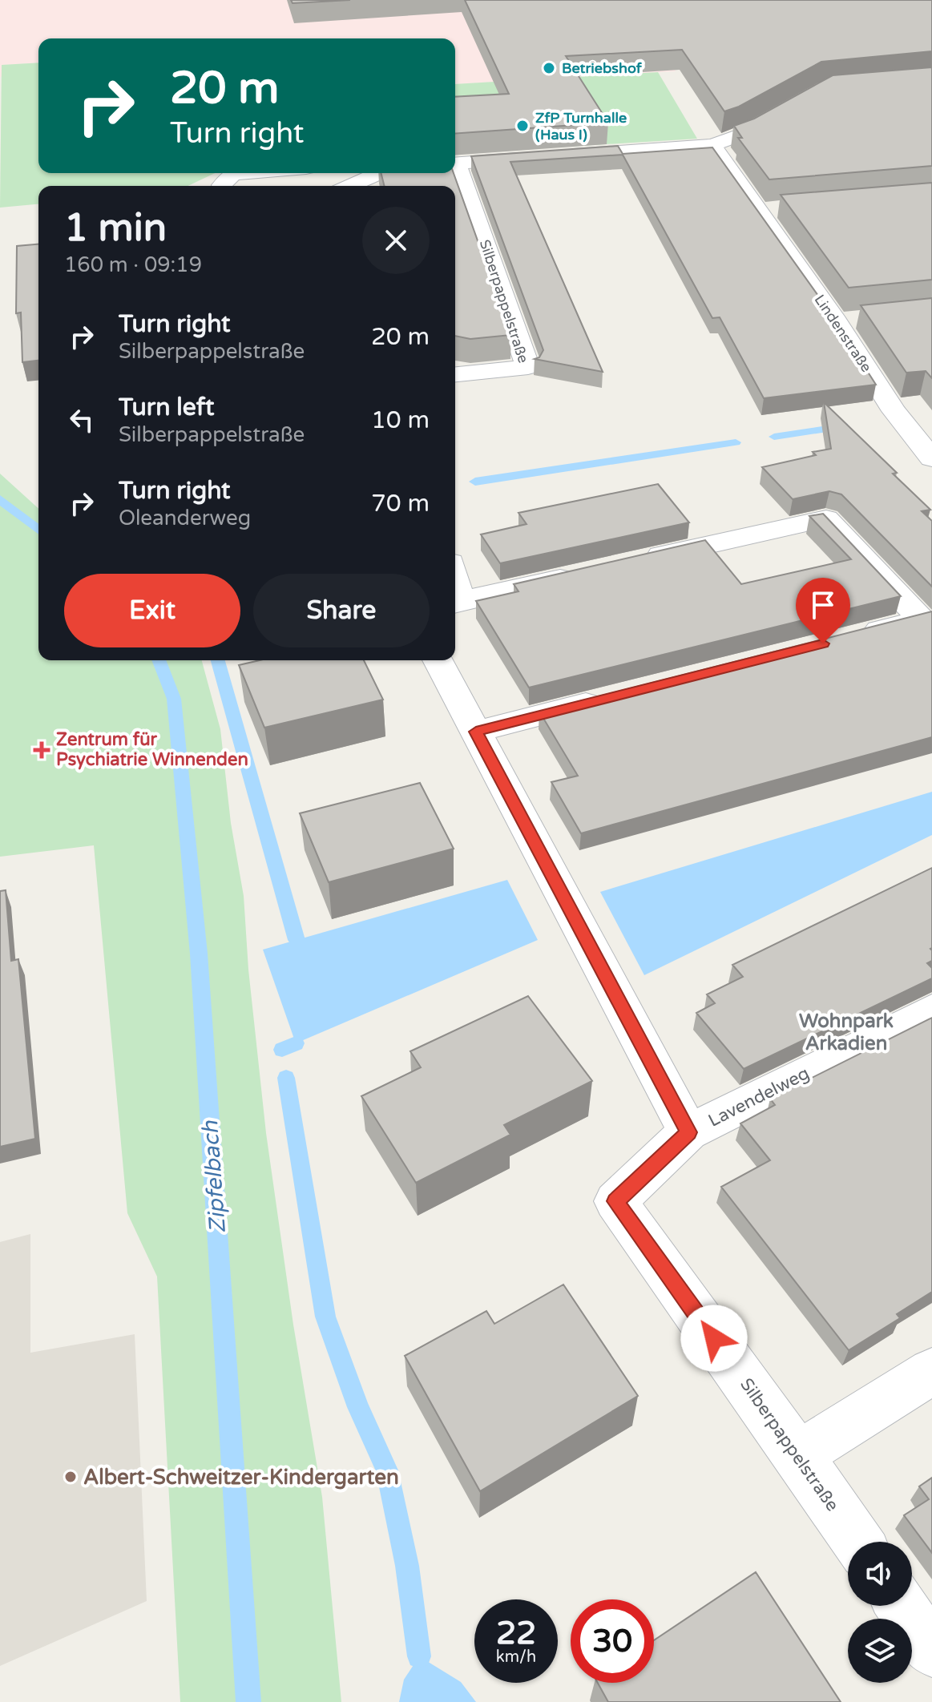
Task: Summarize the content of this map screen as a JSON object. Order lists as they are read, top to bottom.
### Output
{
  "streets": {
    "street": ["Silberpappelstraße", "Lindenstraße", "Lavendelweg"]
  },
  "crossings": [
    ["Silberpappelstraße", "Lavendelweg"]
  ],
  "districts": ["Wohnpark Arkadien"],
  "water": ["Zipfelbach"],
  "places": {
    "other": ["Betriebshof", "ZfP Turnhalle (Haus I)", "Albert-Schweitzer-Kindergarten"],
    "health": ["Zentrum für Psychiatrie Winnenden"]
  },
  "page": {
    "turn": ["20 m", "Turn right"],
    "heading": ["1 min", "160 m · 09:19"],
    "list": [
      {
        "name": "Turn right",
        "note": "Silberpappelstraße",
        "value": "20 m"
      },
      {
        "name": "Turn left",
        "note": "Silberpappelstraße",
        "value": "10 m"
      },
      {
        "name": "Turn right",
        "note": "Oleanderweg",
        "value": "70 m"
      }
    ],
    "buttons": ["Exit", "Share"],
    "speed": "22 km/h",
    "limit": "30"
  }
}
